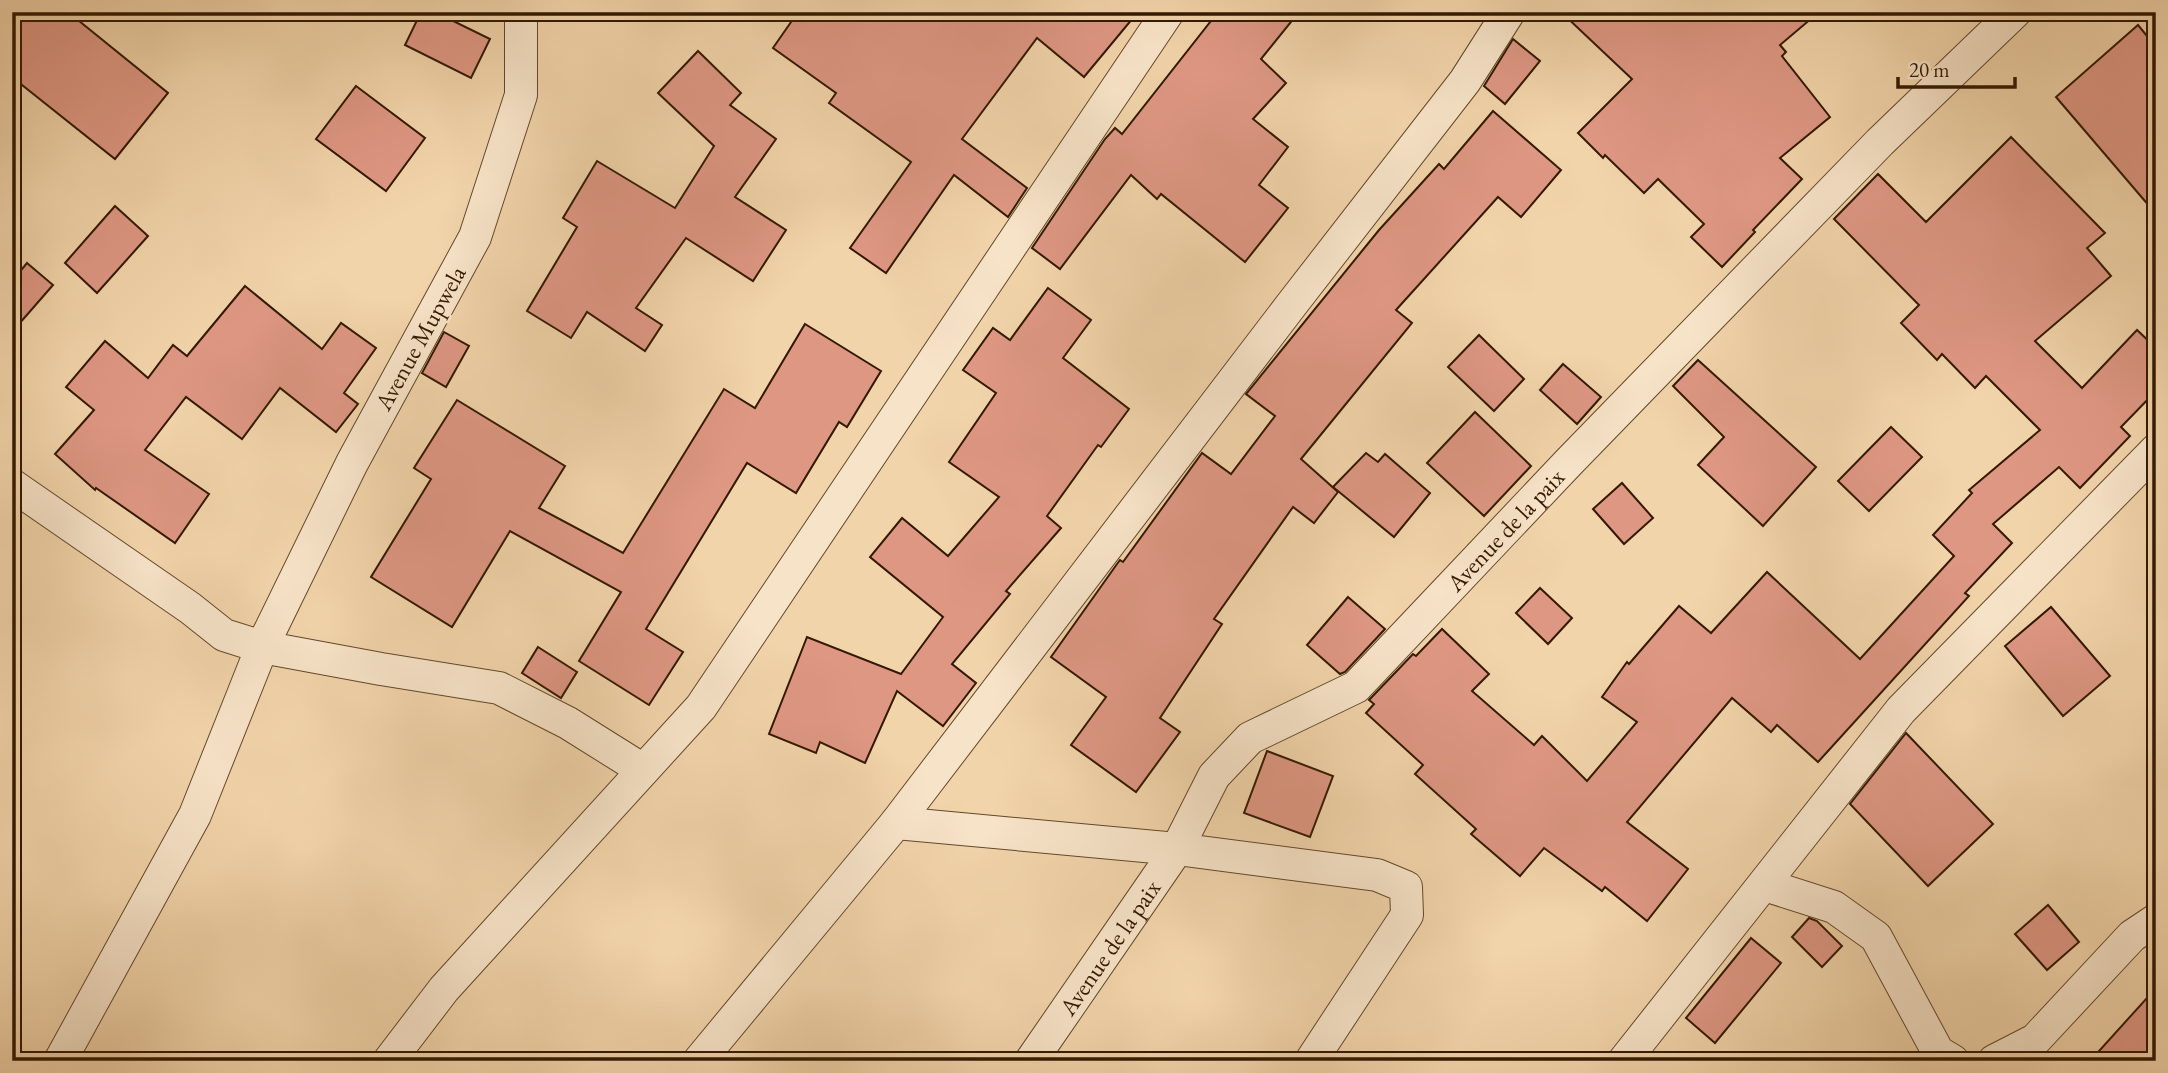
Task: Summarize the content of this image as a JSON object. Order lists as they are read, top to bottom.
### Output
{
  "streets": {
    "street": ["Avenue Mupwela", "Avenue de la paix"]
  },
  "scale_bar": "20 m"
}
